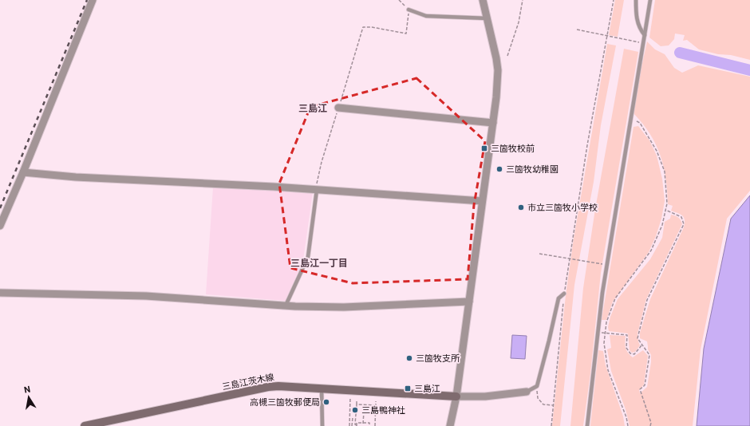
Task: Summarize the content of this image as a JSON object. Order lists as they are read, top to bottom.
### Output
{
  "streets": {
    "main road": ["三島江茨木線"]
  },
  "districts": ["三島江", "三島江一丁目"],
  "places": {
    "transit": ["三箇牧校前", "三島江"],
    "other": [
      "三箇牧幼稚園",
      "市立三箇牧小学校",
      "三箇牧支所",
      "高槻三箇牧郵便局",
      "三島鴨神社"
    ]
  },
  "north": "top"
}
